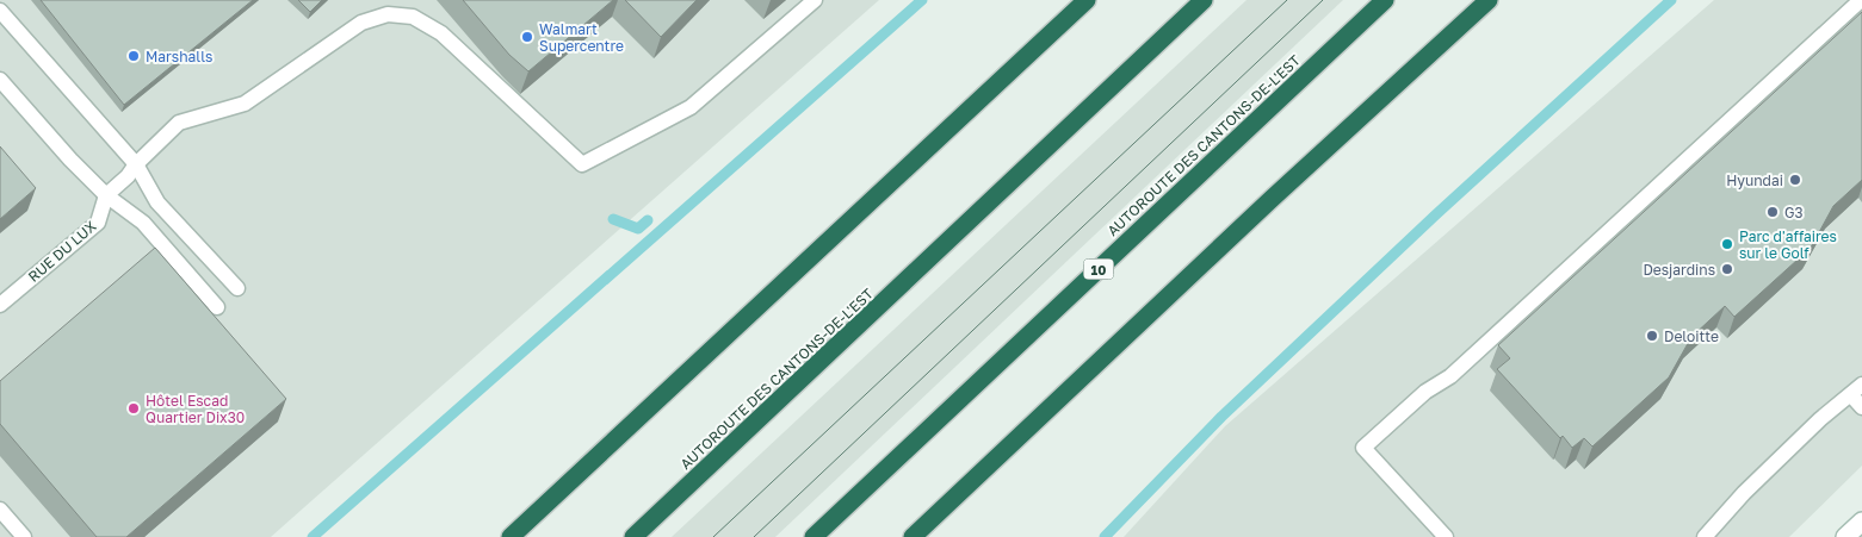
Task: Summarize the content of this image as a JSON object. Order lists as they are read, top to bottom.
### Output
{
  "streets": {
    "highway": ["AUTOROUTE DES CANTONS-DE-L'EST", "10"],
    "lane": ["RUE DU LUX"]
  },
  "places": [
    "Walmart Supercentre",
    "Marshalls",
    "Hyundai",
    "G3",
    "Parc d'affaires sur le Golf",
    "Desjardins",
    "Deloitte",
    "Hôtel Escad Quartier Dix30"
  ]
}
